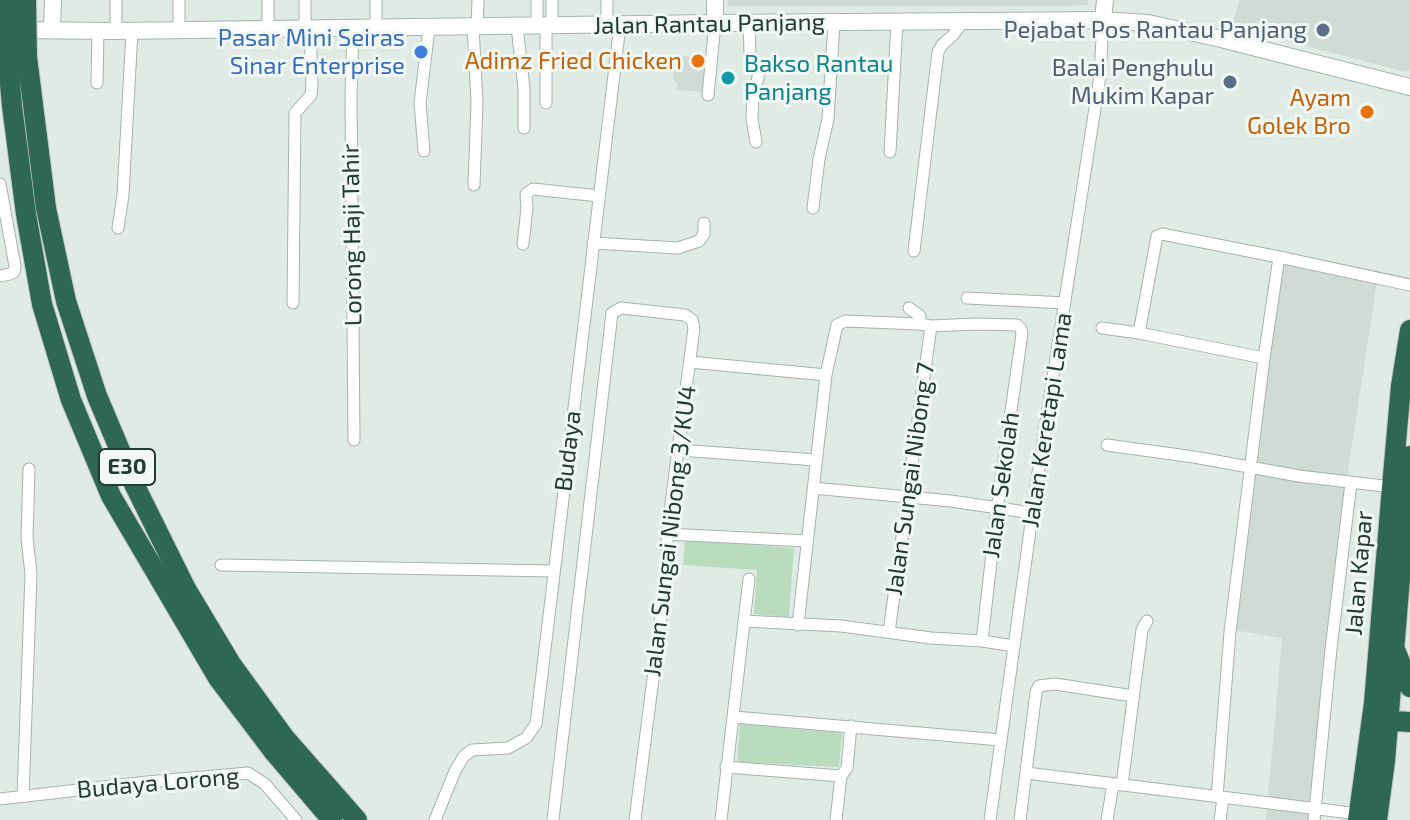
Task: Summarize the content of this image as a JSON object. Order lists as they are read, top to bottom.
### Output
{
  "streets": {
    "highway": ["E30", "Jalan Kapar"],
    "street": [
      "Jalan Rantau Panjang",
      "Lorong Haji Tahir",
      "Jalan Keretapi Lama",
      "Budaya",
      "Jalan Sungai Nibong 7",
      "Jalan Sekolah",
      "Jalan Sungai Nibong 3/KU4",
      "Budaya Lorong"
    ]
  },
  "crossings": [
    ["Jalan Rantau Panjang", "Lorong Haji Tahir"],
    ["Jalan Rantau Panjang", "Jalan Keretapi Lama"],
    ["Jalan Rantau Panjang", "Budaya"],
    ["Jalan Sungai Nibong 7", "Jalan Sekolah"]
  ],
  "places": [
    "Pejabat Pos Rantau Panjang",
    "Pasar Mini Seiras Sinar Enterprise",
    "Adimz Fried Chicken",
    "Bakso Rantau Panjang",
    "Balai Penghulu Mukim Kapar",
    "Ayam Golek Bro"
  ]
}
